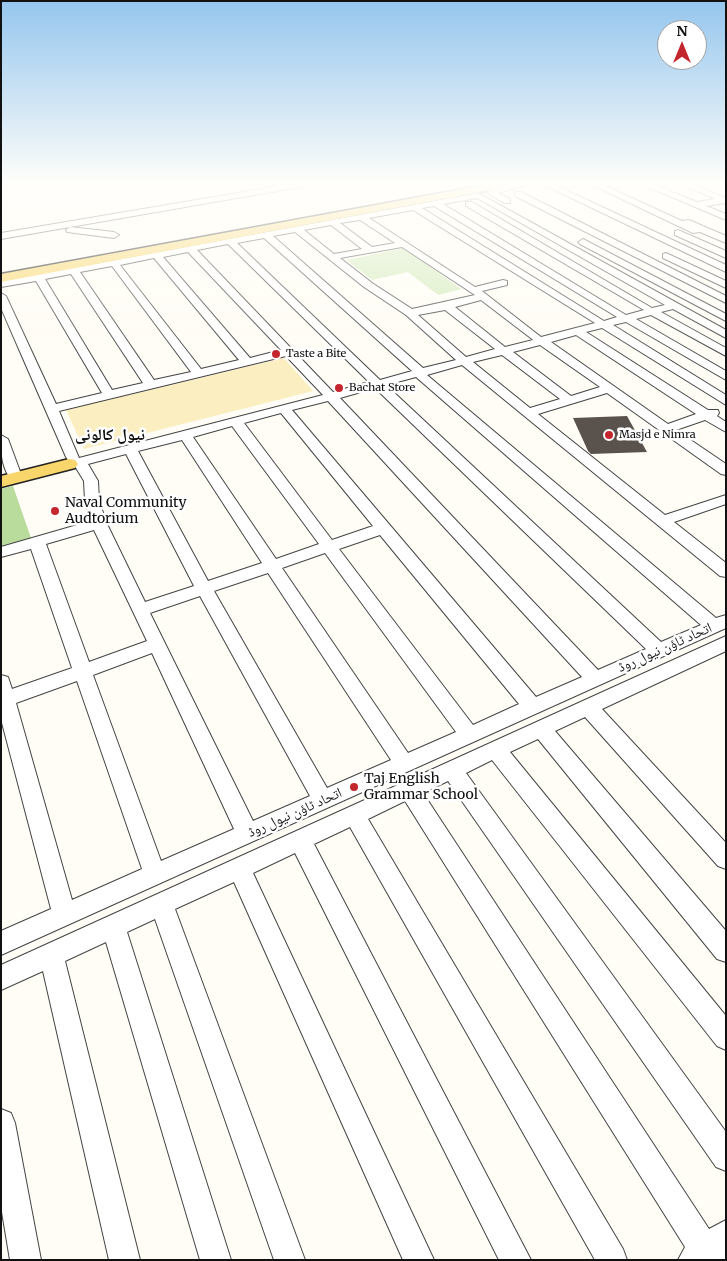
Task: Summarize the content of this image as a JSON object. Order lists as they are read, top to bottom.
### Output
{
  "streets": {
    "street": ["اتحاد ٹاؤن نیول روڈ"]
  },
  "districts": ["نیول کالونی"],
  "places": [
    "Taste a Bite",
    "Bachat Store",
    "Masjd e Nimra",
    "Naval Community Audtorium",
    "Taj English Grammar School"
  ],
  "north": "top"
}
